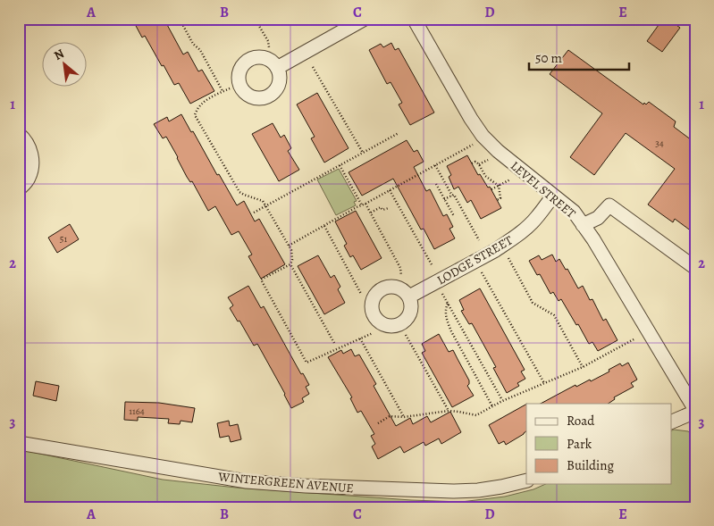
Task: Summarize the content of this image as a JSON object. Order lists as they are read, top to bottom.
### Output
{
  "streets": {
    "street": ["LEVEL STREET", "LODGE STREET", "WINTERGREEN AVENUE"]
  },
  "crossings": [
    ["LEVEL STREET", "LODGE STREET"]
  ],
  "house_numbers": ["34", "51", "1164"],
  "legend": ["Road", "Park", "Building"],
  "scale_bar": "50 m",
  "north": "top left",
  "grid": {
    "columns": [
      "A",
      "B",
      "C",
      "D",
      "E"
    ],
    "rows": ["1", "2", "3"]
  }
}
